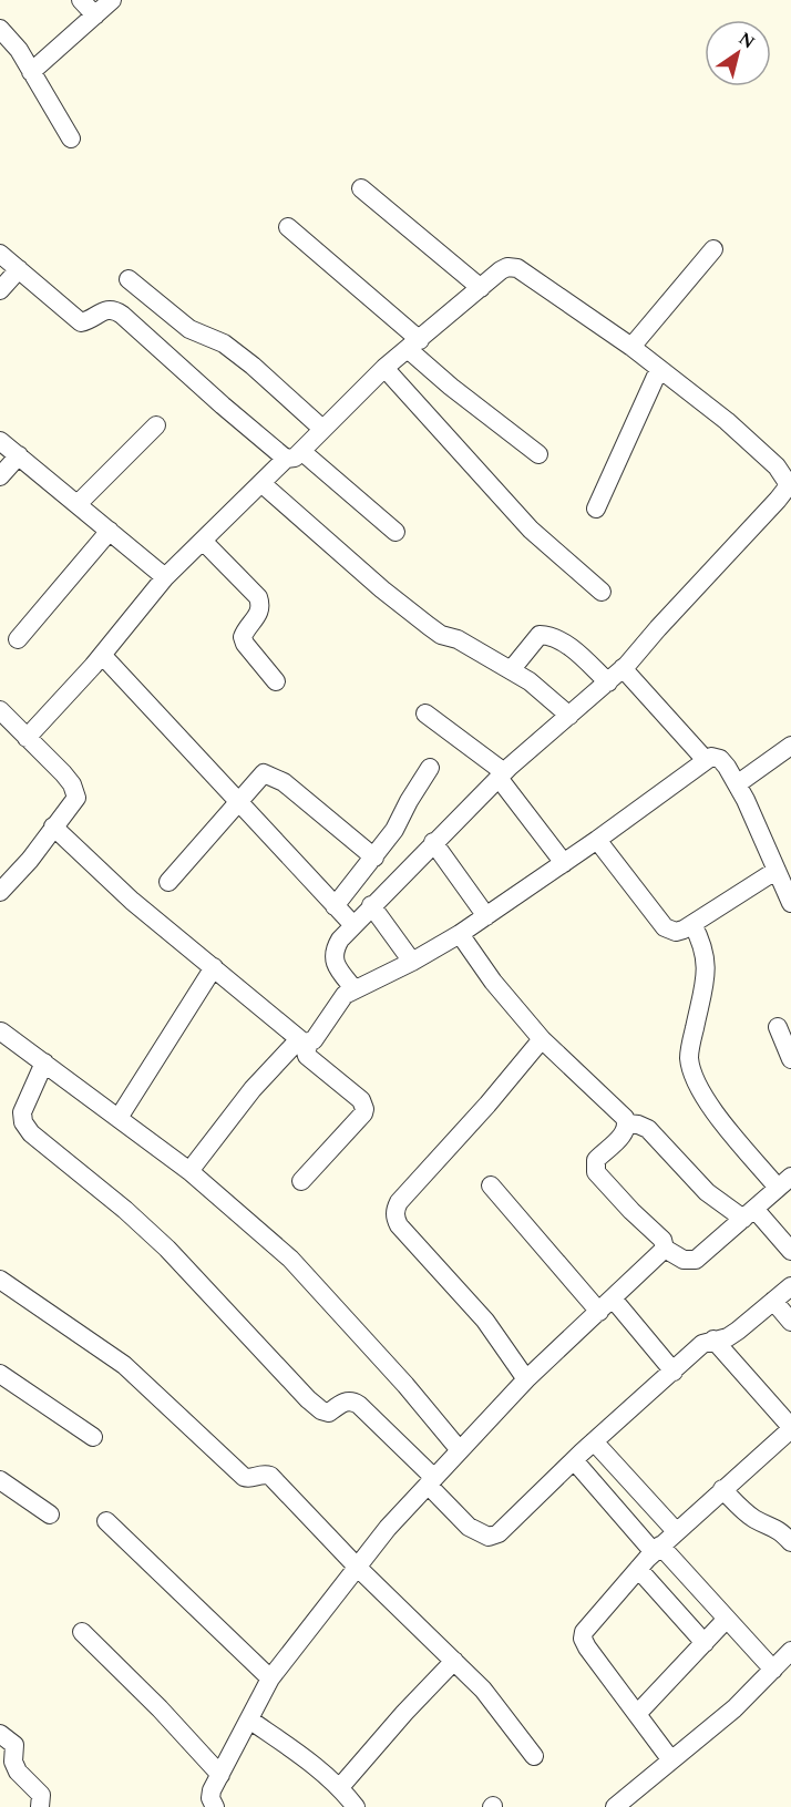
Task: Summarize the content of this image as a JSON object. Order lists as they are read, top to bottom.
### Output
{
  "north": "top right"
}
